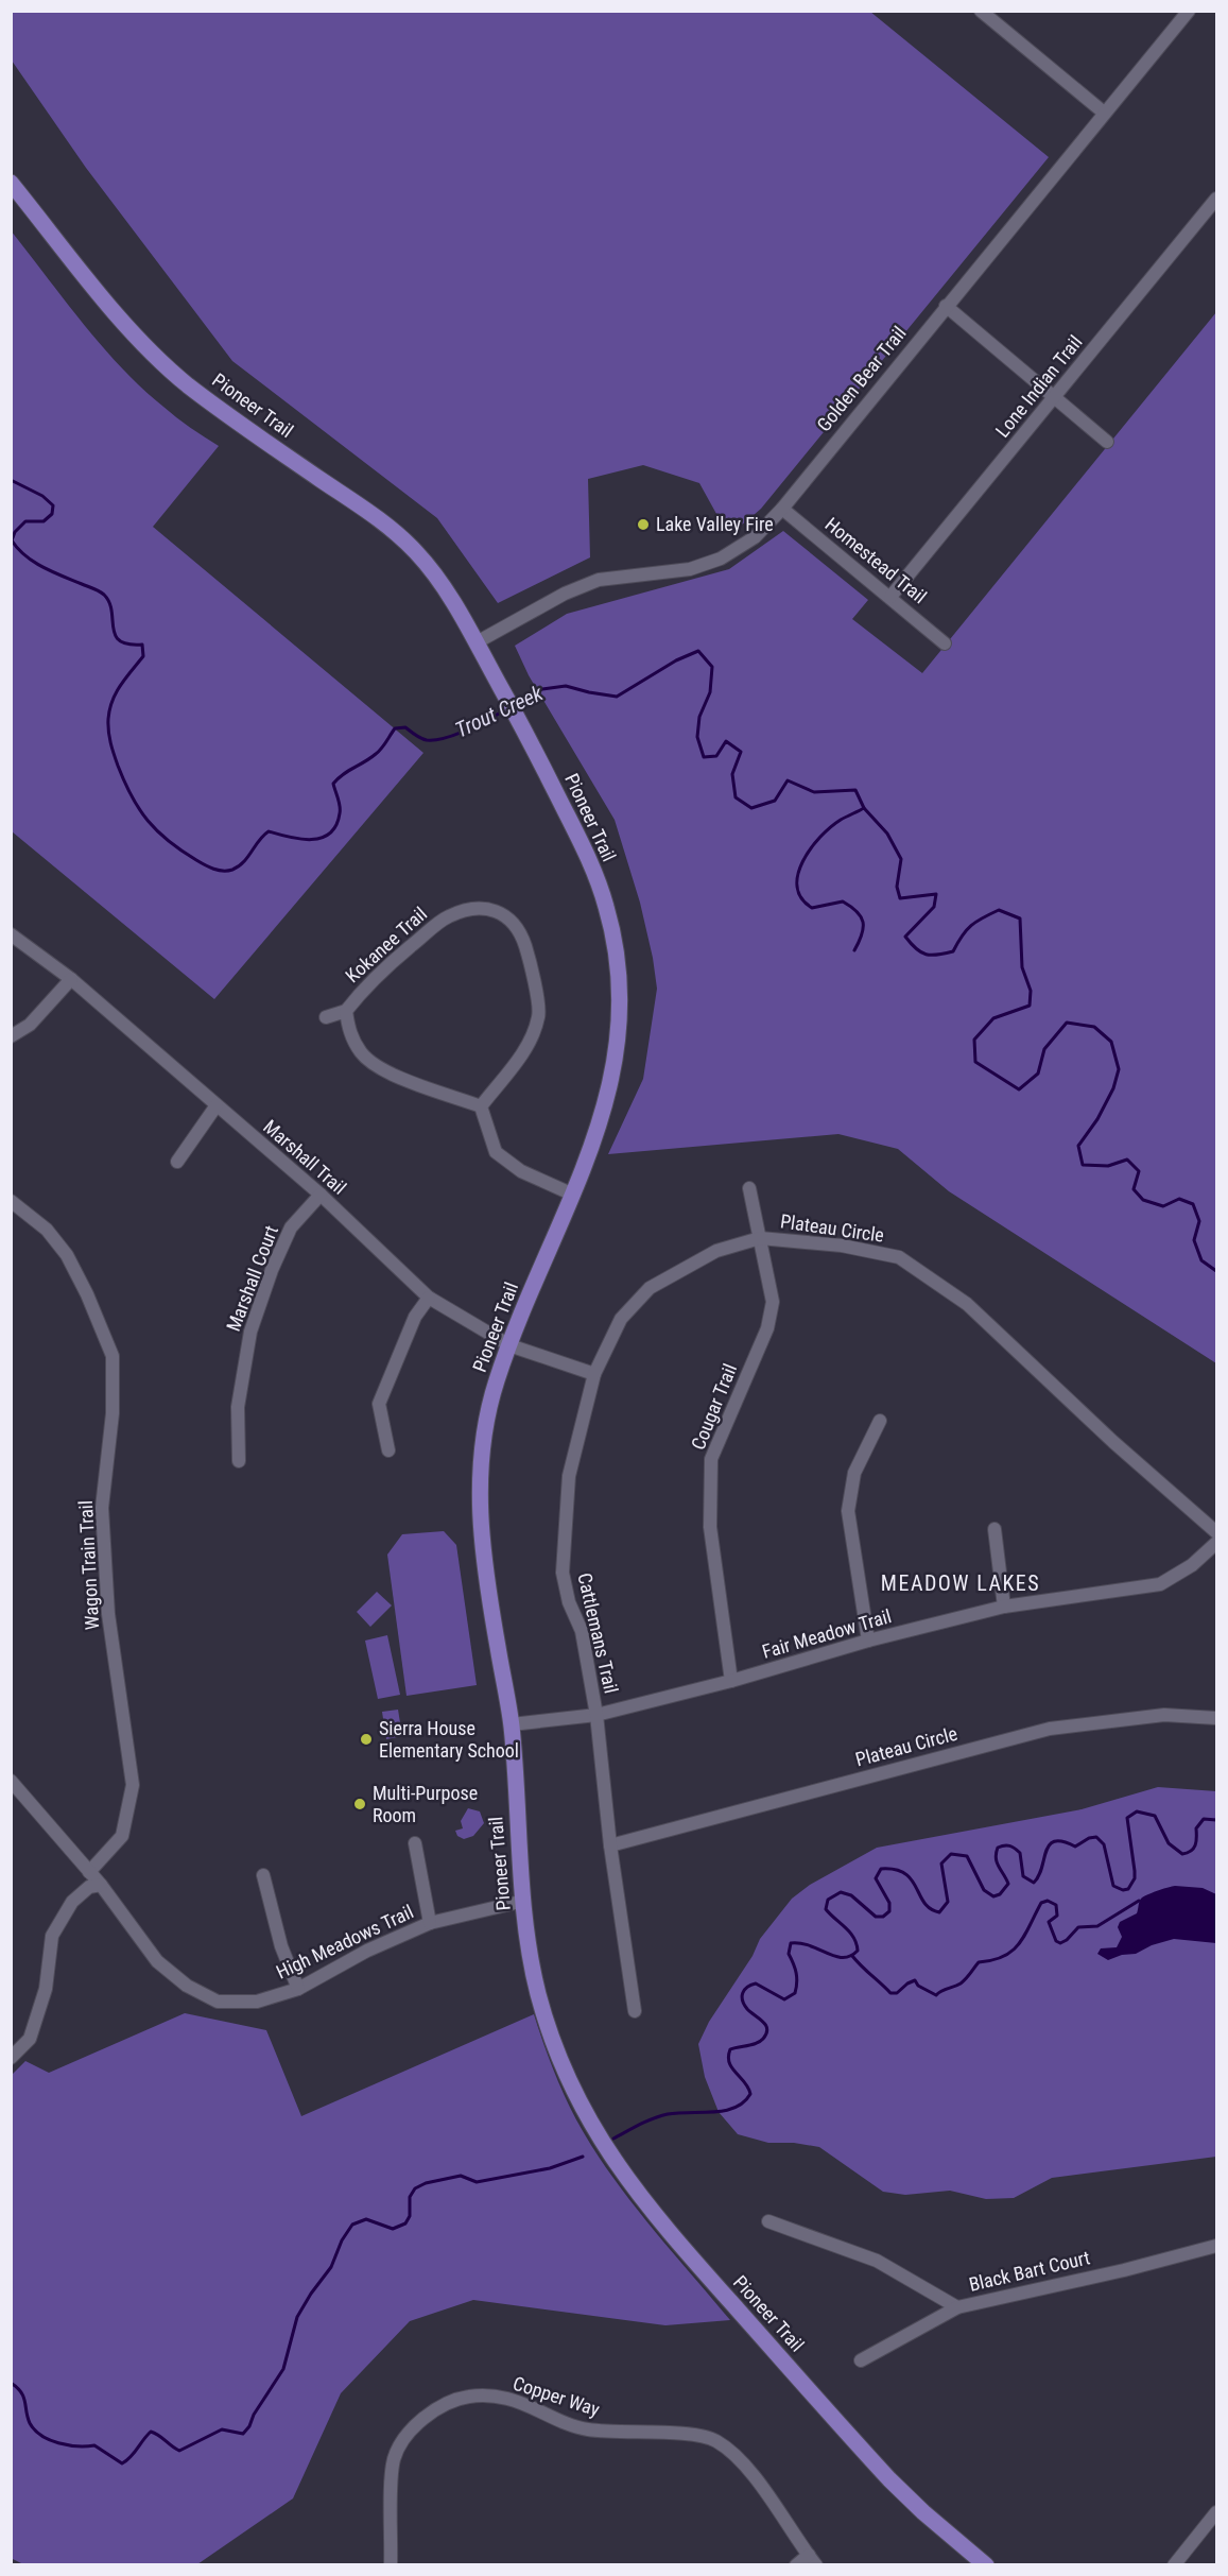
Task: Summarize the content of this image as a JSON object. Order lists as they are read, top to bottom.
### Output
{
  "streets": {
    "main road": ["Pioneer Trail"],
    "street": [
      "Golden Bear Trail",
      "Lone Indian Trail",
      "Homestead Trail",
      "Kokanee Trail",
      "Marshall Trail",
      "Plateau Circle",
      "Marshall Court",
      "Cougar Trail",
      "Wagon Train Trail",
      "Cattlemans Trail",
      "Fair Meadow Trail",
      "High Meadows Trail",
      "Black Bart Court",
      "Copper Way"
    ]
  },
  "crossings": [
    ["Golden Bear Trail", "Pioneer Trail"],
    ["Golden Bear Trail", "Homestead Trail"],
    ["Lone Indian Trail", "Homestead Trail"],
    ["Pioneer Trail", "Marshall Trail"],
    ["Pioneer Trail", "Fair Meadow Trail"],
    ["Pioneer Trail", "High Meadows Trail"],
    ["Marshall Trail", "Marshall Court"],
    ["Marshall Trail", "Cattlemans Trail"],
    ["Plateau Circle", "Cougar Trail"],
    ["Plateau Circle", "Cattlemans Trail"],
    ["Cougar Trail", "Cattlemans Trail"],
    ["Cougar Trail", "Fair Meadow Trail"],
    ["Wagon Train Trail", "High Meadows Trail"],
    ["Cattlemans Trail", "Fair Meadow Trail"]
  ],
  "districts": ["MEADOW LAKES"],
  "water": ["Trout Creek"],
  "places": ["Lake Valley Fire", "Sierra House Elementary School", "Multi-Purpose Room"]
}
